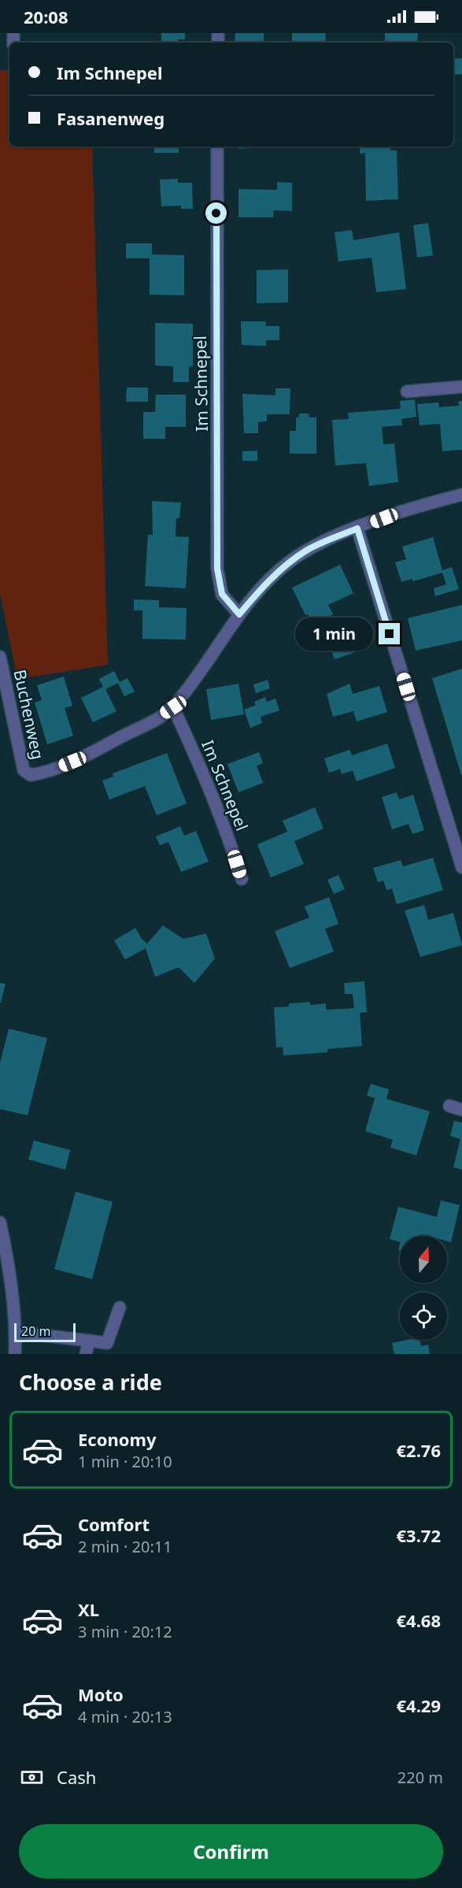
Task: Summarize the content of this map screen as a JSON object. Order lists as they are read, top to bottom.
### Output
{
  "streets": {
    "street": ["Im Schnepel", "Buchenweg"]
  },
  "crossings": [
    ["Im Schnepel", "Buchenweg"]
  ],
  "scale_bar": "20 m",
  "north": "top",
  "page": {
    "status": "20:08",
    "banner": ["Im Schnepel", "Fasanenweg"],
    "bubble": "1 min",
    "scale": "20 m",
    "heading": "Choose a ride",
    "list": [
      {
        "name": "Economy",
        "note": "1 min · 20:10",
        "value": "€2.76"
      },
      {
        "name": "Comfort",
        "note": "2 min · 20:11",
        "value": "€3.72"
      },
      {
        "name": "XL",
        "note": "3 min · 20:12",
        "value": "€4.68"
      },
      {
        "name": "Moto",
        "note": "4 min · 20:13",
        "value": "€4.29"
      }
    ],
    "pay": ["Cash", "220 m"],
    "buttons": "Confirm"
  }
}
